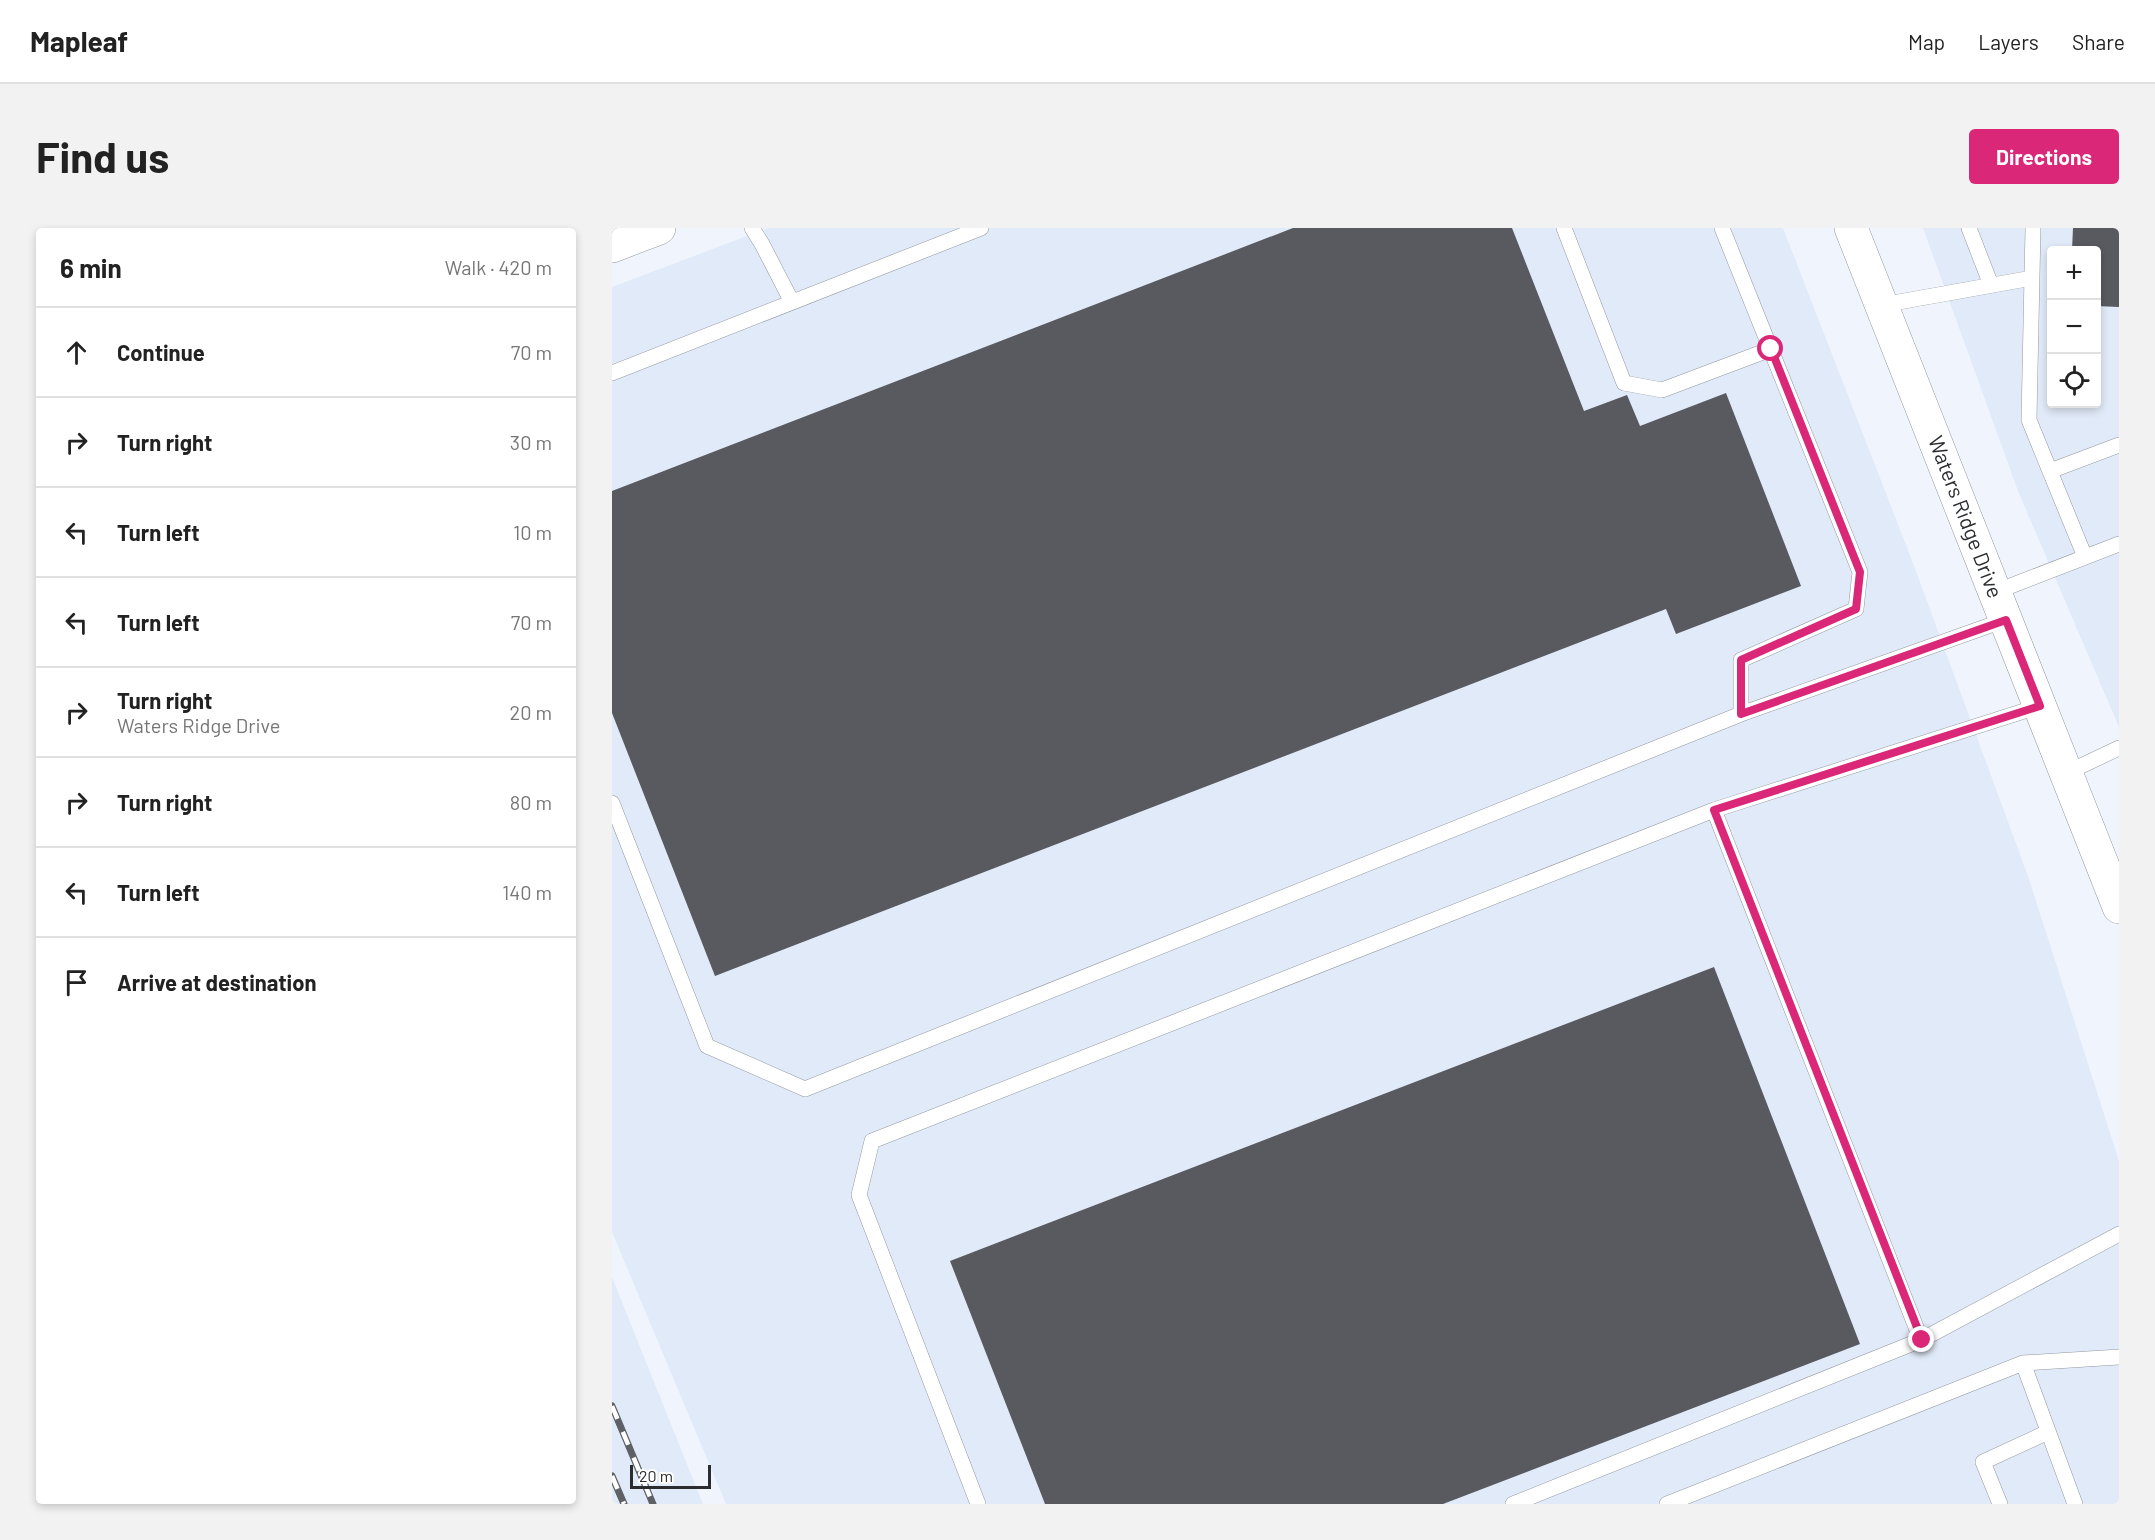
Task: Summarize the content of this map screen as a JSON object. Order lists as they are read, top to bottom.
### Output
{
  "streets": {
    "street": ["Waters Ridge Drive"]
  },
  "scale_bar": "20 m",
  "page": {
    "header": "Mapleaf",
    "nav": ["Map", "Layers", "Share"],
    "buttons": "Directions",
    "title": "Find us",
    "heading": ["6 min", "Walk · 420 m"],
    "map_buttons": ["+", "−"],
    "list": [
      ["Continue", "70 m"],
      ["Turn right", "30 m"],
      ["Turn left", "10 m"],
      ["Turn left", "70 m"],
      ["Turn right", "Waters Ridge Drive", "20 m"],
      ["Turn right", "80 m"],
      ["Turn left", "140 m"],
      "Arrive at destination"
    ],
    "scale": "20 m"
  }
}
